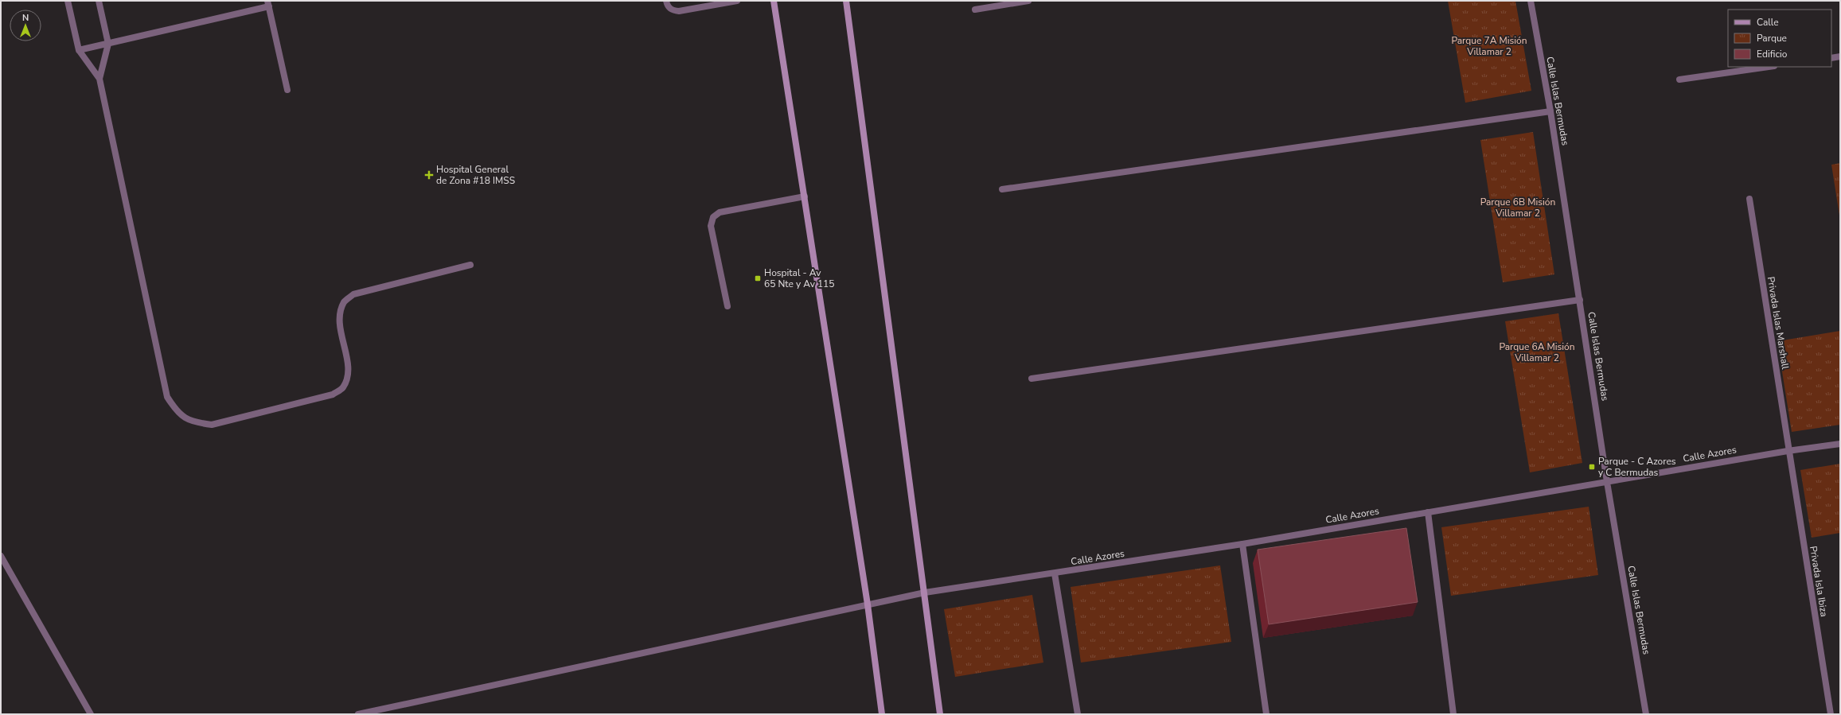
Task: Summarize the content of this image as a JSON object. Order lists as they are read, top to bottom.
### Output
{
  "streets": {
    "street": [
      "Calle Islas Bermudas",
      "Privada Islas Marshall",
      "Calle Azores",
      "Privada Isla Ibiza"
    ]
  },
  "crossings": [
    ["Calle Islas Bermudas", "Calle Azores"],
    ["Privada Islas Marshall", "Calle Azores"],
    ["Privada Islas Marshall", "Privada Isla Ibiza"],
    ["Calle Azores", "Privada Isla Ibiza"]
  ],
  "parks": ["Parque 7A Misión Villamar 2", "Parque 6B Misión Villamar 2", "Parque 6A Misión Villamar 2"],
  "places": {
    "health": ["Hospital General de Zona #18 IMSS"],
    "transit": ["Hospital - Av 65 Nte y Av 115", "Parque - C Azores y C Bermudas"]
  },
  "legend": ["Calle", "Parque", "Edificio"],
  "north": "top"
}
